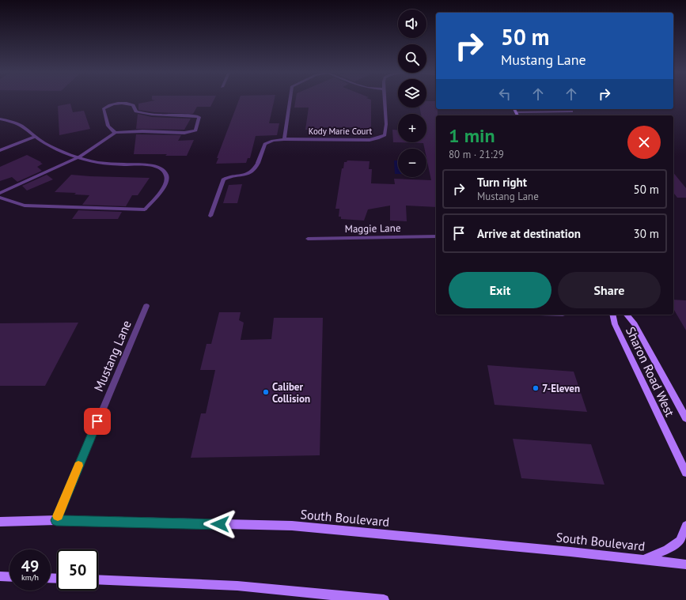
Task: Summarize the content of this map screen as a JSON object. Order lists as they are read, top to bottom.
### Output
{
  "streets": {
    "main road": ["Sharon Road West", "South Boulevard"],
    "street": ["Kody Marie Court", "Maggie Lane", "Mustang Lane"]
  },
  "crossings": [
    ["Mustang Lane", "South Boulevard"]
  ],
  "places": ["7-Eleven", "Caliber Collision"],
  "page": {
    "map_buttons": ["+", "−"],
    "turn": ["50 m", "Mustang Lane"],
    "heading": ["1 min", "80 m · 21:29"],
    "list": [
      {
        "name": "Turn right",
        "note": "Mustang Lane",
        "value": "50 m"
      },
      {
        "name": "Arrive at destination",
        "value": "30 m"
      }
    ],
    "buttons": ["Exit", "Share"],
    "speed": "49 km/h",
    "limit": "50"
  }
}
